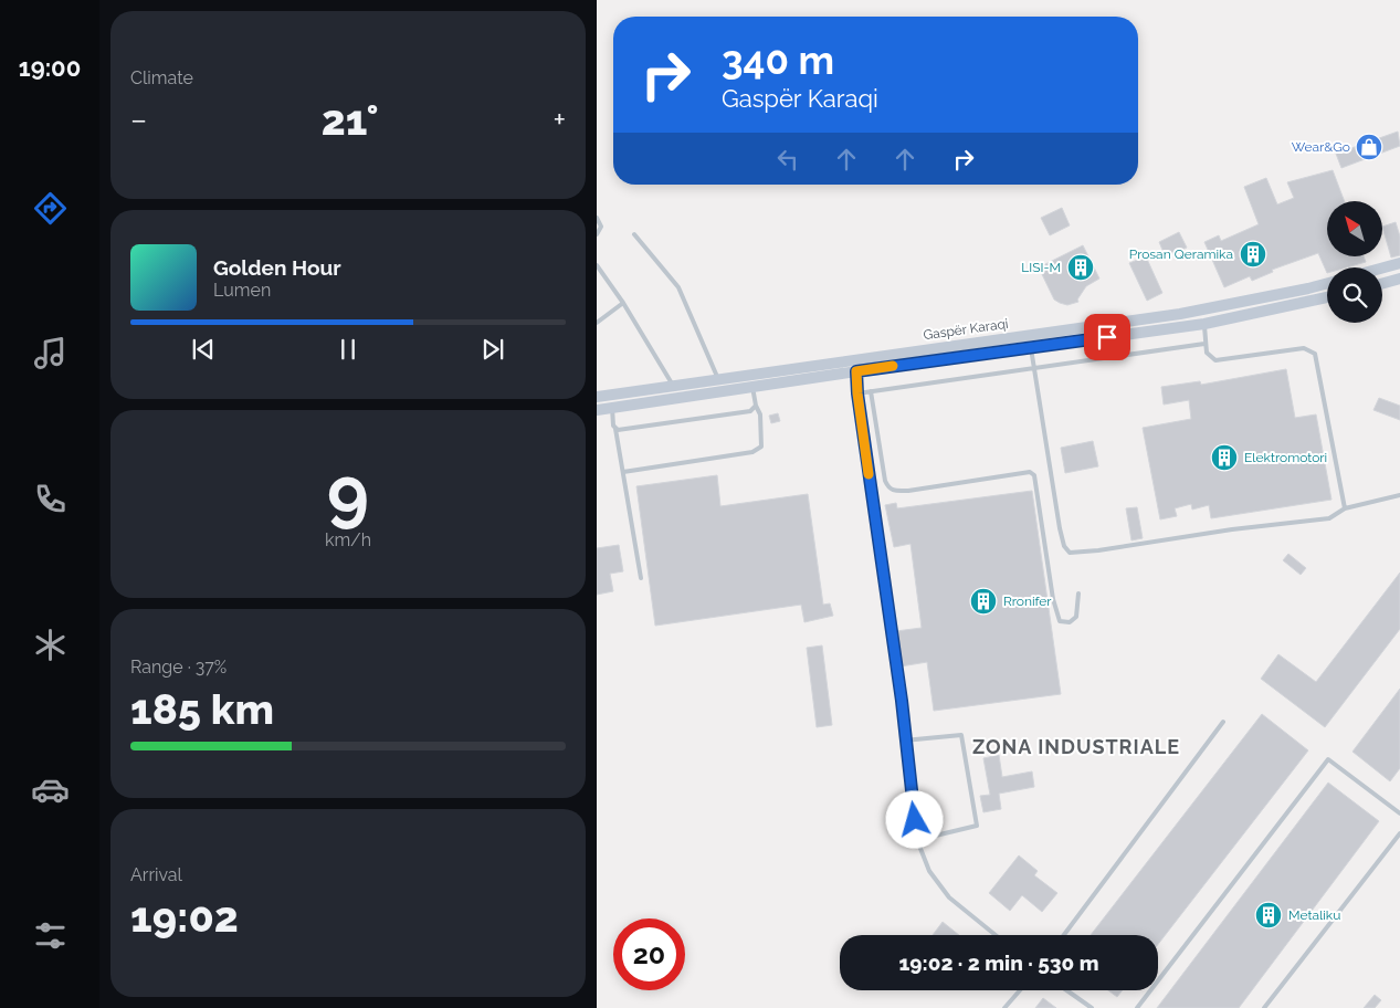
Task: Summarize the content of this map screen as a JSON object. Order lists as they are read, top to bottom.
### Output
{
  "streets": {
    "main road": ["Gaspër Karaqi"]
  },
  "districts": ["ZONA INDUSTRIALE"],
  "places": {
    "shop": ["Wear&Go"],
    "building": [
      "Prosan Qeramika",
      "LISI-M",
      "Elektromotori",
      "Rronifer",
      "Metaliku"
    ]
  },
  "north": "top left",
  "page": {
    "tabs": "19:00",
    "tile": [
      "Climate",
      ["9", "km/h"],
      ["Range · 37%", "185 km"],
      ["Arrival", "19:02"]
    ],
    "turn": ["340 m", "Gaspër Karaqi"],
    "heat": ["−", "21°", "+"],
    "song": ["Golden Hour", "Lumen"],
    "limit": "20",
    "trip": "19:02 · 2 min · 530 m"
  }
}
